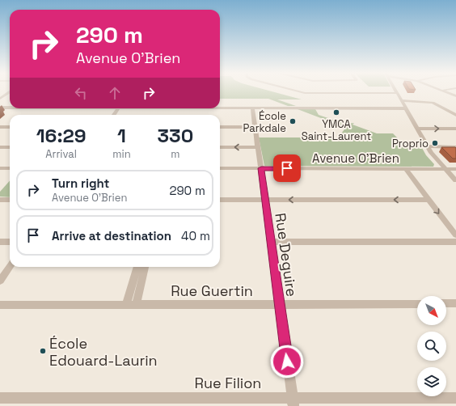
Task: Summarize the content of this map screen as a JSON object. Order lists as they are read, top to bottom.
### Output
{
  "streets": {
    "street": [
      "Avenue O'Brien",
      "Rue Deguire",
      "Rue Guertin",
      "Rue Filion"
    ]
  },
  "crossings": [
    ["Avenue O'Brien", "Rue Deguire"],
    ["Rue Deguire", "Rue Guertin"],
    ["Rue Deguire", "Rue Filion"]
  ],
  "places": [
    "YMCA Saint-Laurent",
    "École Parkdale",
    "Proprio",
    "École Edouard-Laurin"
  ],
  "north": "bottom right",
  "page": {
    "turn": ["290 m", "Avenue O'Brien"],
    "eta": [
      "16:29",
      "Arrival",
      "1",
      "min",
      "330",
      "m"
    ],
    "list": [
      {
        "name": "Turn right",
        "note": "Avenue O'Brien",
        "value": "290 m"
      },
      {
        "name": "Arrive at destination",
        "value": "40 m"
      }
    ]
  }
}
